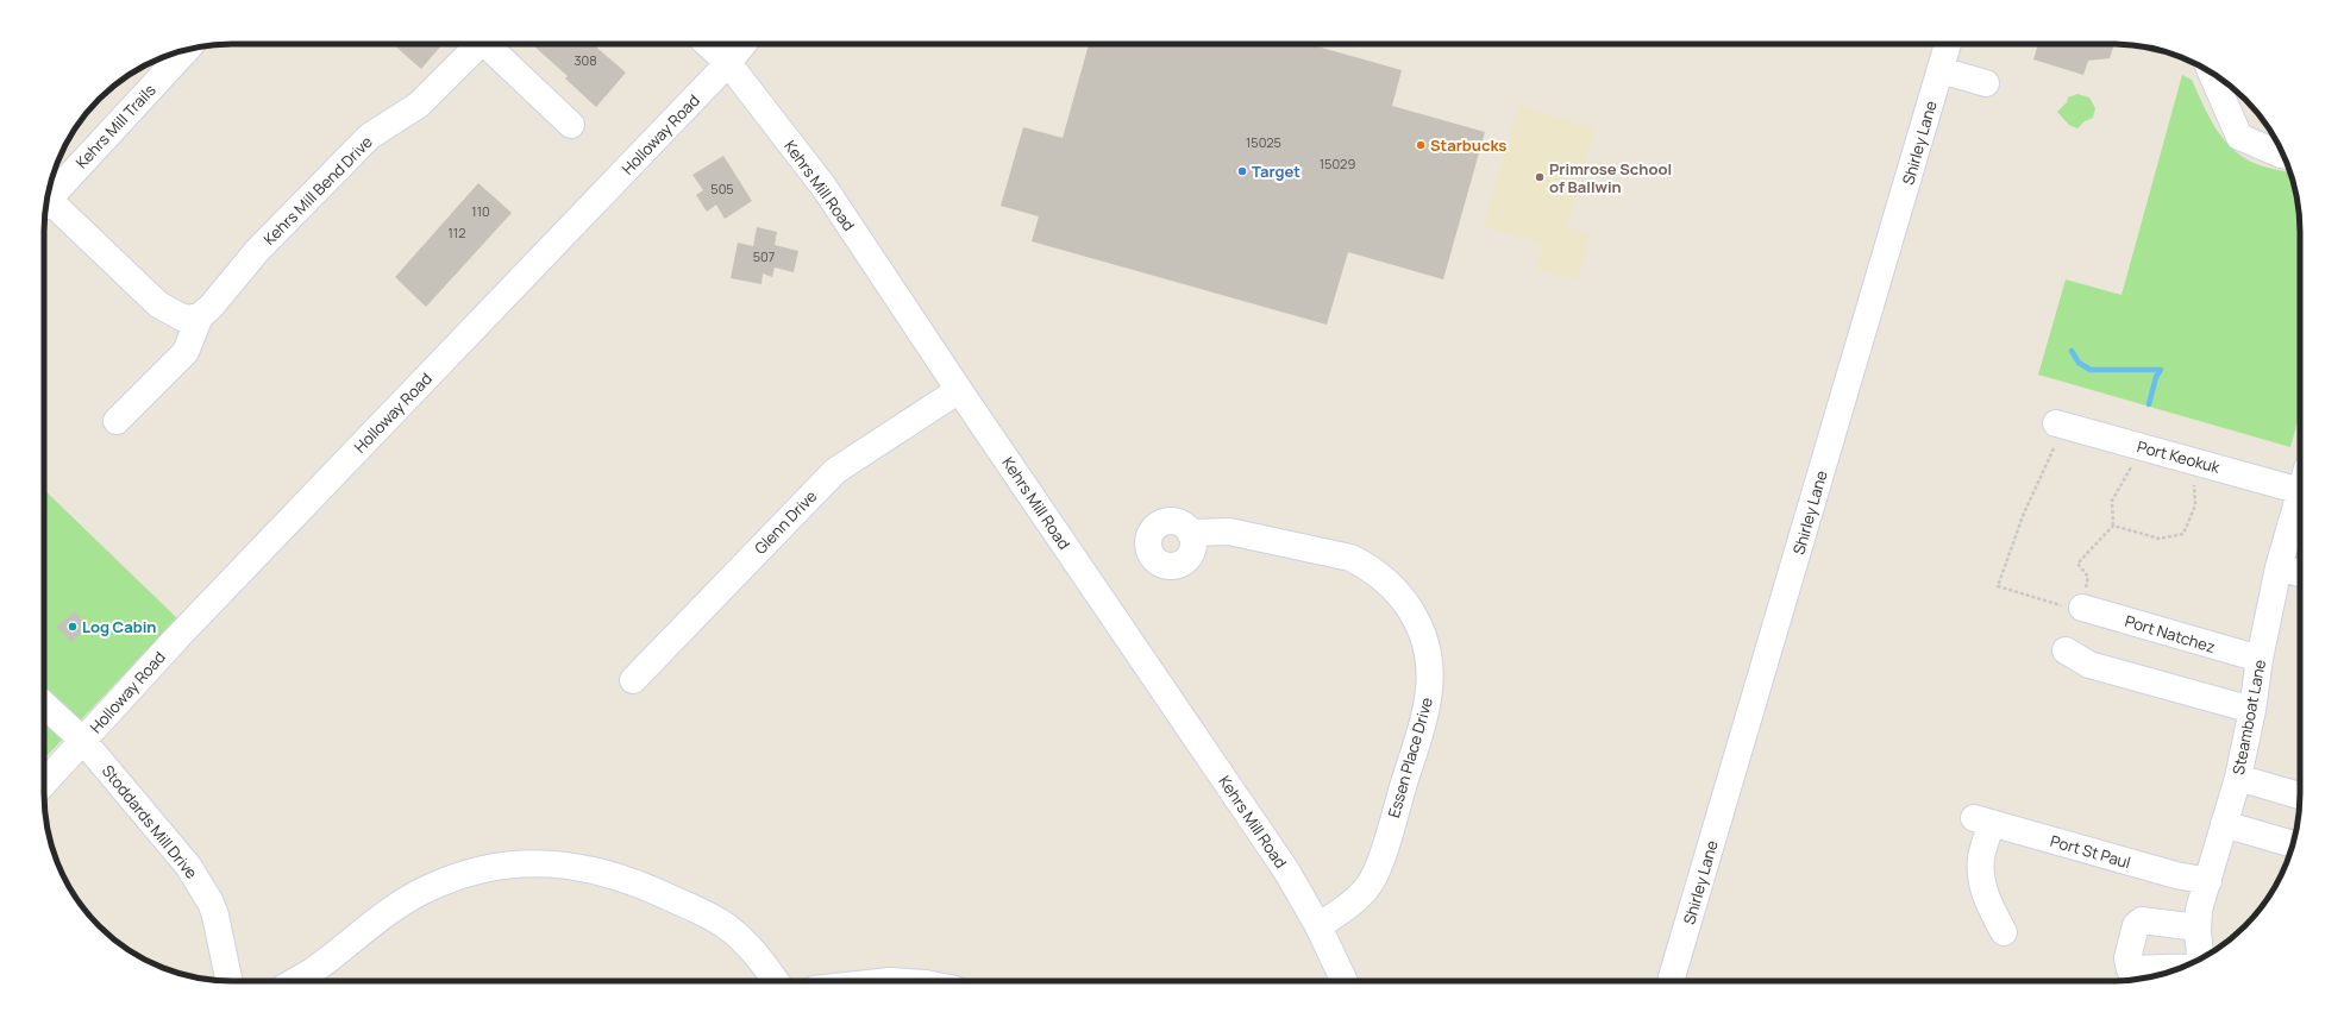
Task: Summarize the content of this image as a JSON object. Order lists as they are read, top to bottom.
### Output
{
  "streets": {
    "street": [
      "Kehrs Mill Trails",
      "Holloway Road",
      "Shirley Lane",
      "Kehrs Mill Road",
      "Kehrs Mill Bend Drive",
      "Port Keokuk",
      "Glenn Drive",
      "Port Natchez",
      "Steamboat Lane",
      "Essen Place Drive",
      "Stoddards Mill Drive",
      "Port St Paul"
    ]
  },
  "crossings": [
    ["Holloway Road", "Kehrs Mill Road"],
    ["Holloway Road", "Stoddards Mill Drive"],
    ["Kehrs Mill Road", "Glenn Drive"],
    ["Kehrs Mill Road", "Essen Place Drive"],
    ["Port Natchez", "Steamboat Lane"],
    ["Steamboat Lane", "Port St Paul"]
  ],
  "places": [
    "Starbucks",
    "Target",
    "Primrose School of Ballwin",
    "Log Cabin"
  ],
  "house_numbers": [
    "308",
    "15025",
    "15029",
    "505",
    "110",
    "112",
    "507"
  ]
}
